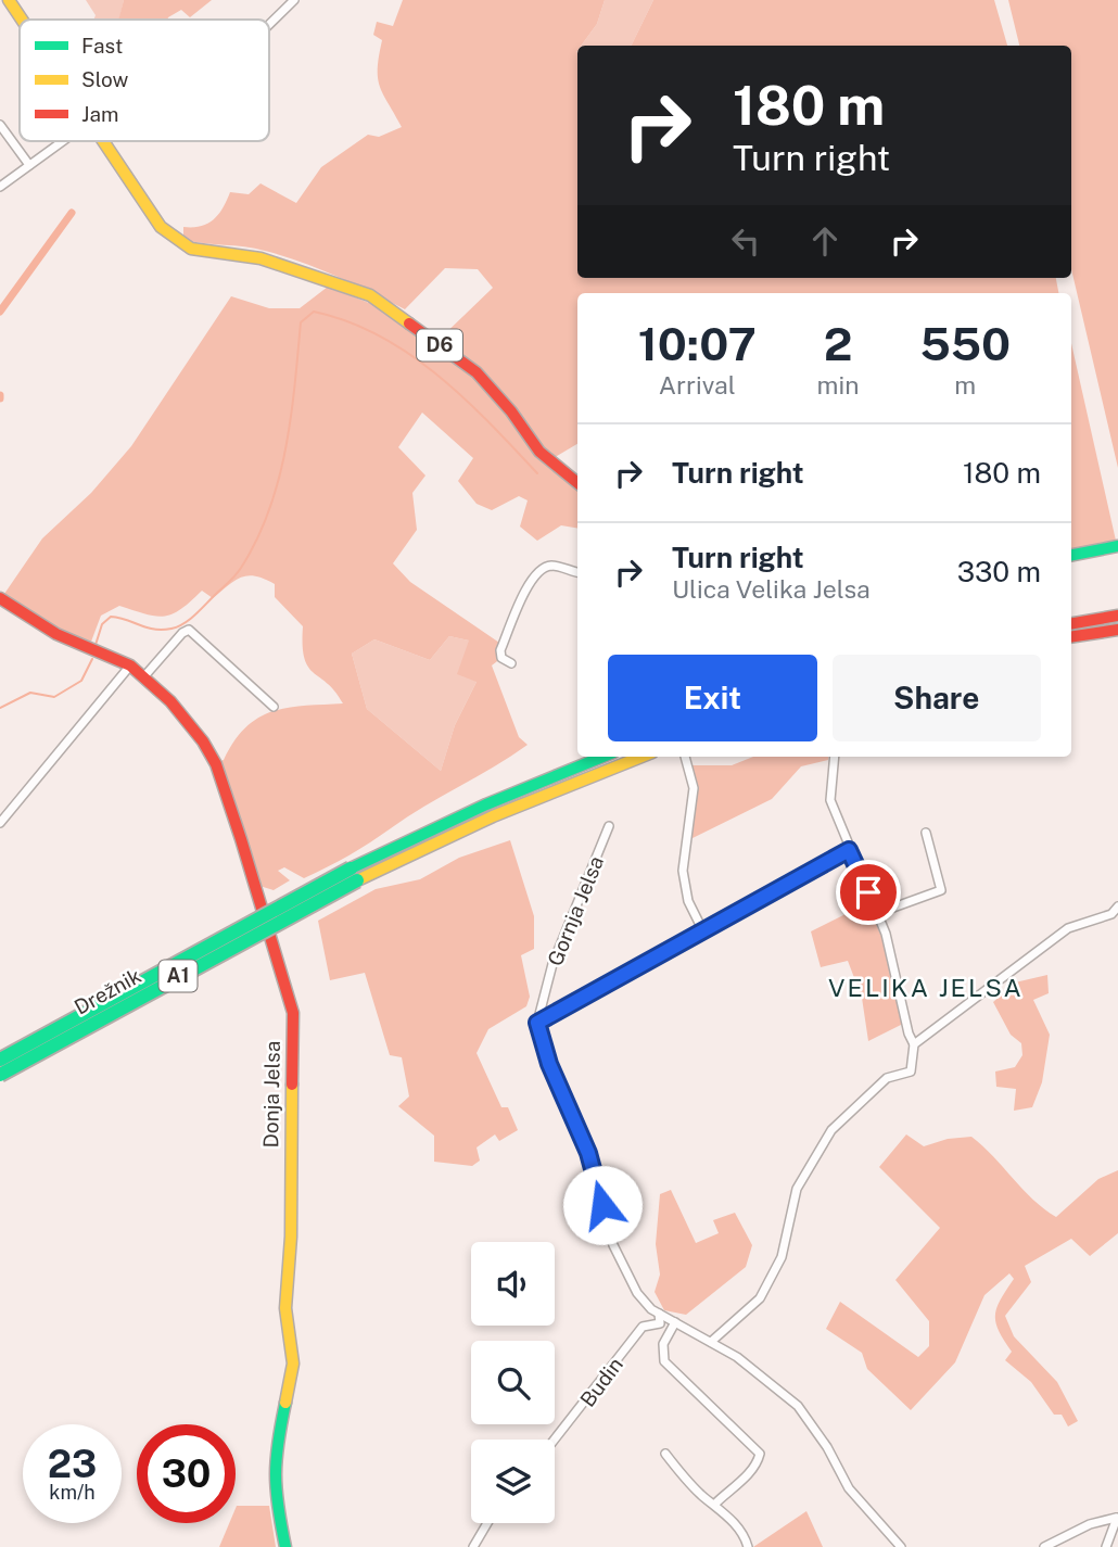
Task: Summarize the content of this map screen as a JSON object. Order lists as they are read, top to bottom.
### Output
{
  "streets": {
    "main road": [
      "D6",
      "A1",
      "Drežnik",
      "Donja Jelsa"
    ],
    "street": ["Gornja Jelsa", "Budin"]
  },
  "crossings": [
    ["A1", "Drežnik"]
  ],
  "districts": ["VELIKA JELSA"],
  "legend": ["Fast", "Slow", "Jam"],
  "page": {
    "turn": ["180 m", "Turn right"],
    "eta": [
      "10:07",
      "Arrival",
      "2",
      "min",
      "550",
      "m"
    ],
    "list": [
      {
        "name": "Turn right",
        "value": "180 m"
      },
      {
        "name": "Turn right",
        "note": "Ulica Velika Jelsa",
        "value": "330 m"
      }
    ],
    "buttons": ["Exit", "Share"],
    "speed": "23 km/h",
    "limit": "30"
  }
}
